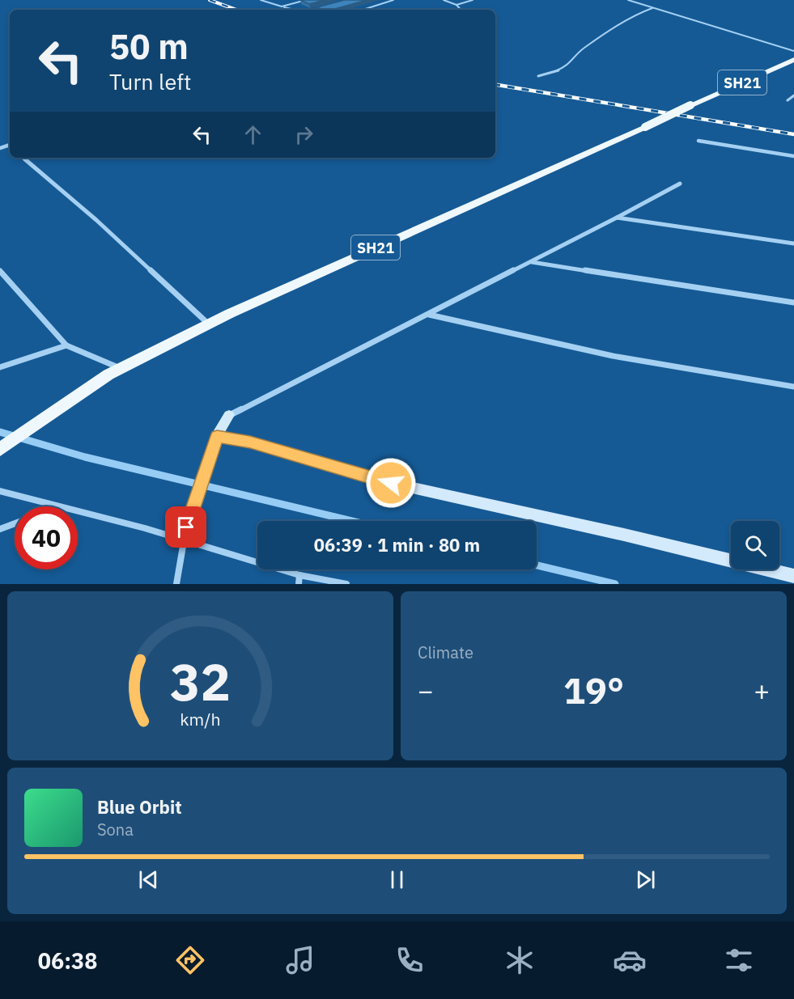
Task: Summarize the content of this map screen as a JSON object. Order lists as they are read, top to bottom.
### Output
{
  "streets": {
    "main road": ["SH21"]
  },
  "page": {
    "turn": ["50 m", "Turn left"],
    "limit": "40",
    "trip": "06:39 · 1 min · 80 m",
    "tile": "Climate",
    "heat": ["−", "19°", "+"],
    "song": ["Blue Orbit", "Sona"],
    "tabs": "06:38",
    "gauge": ["32", "km/h"]
  }
}
